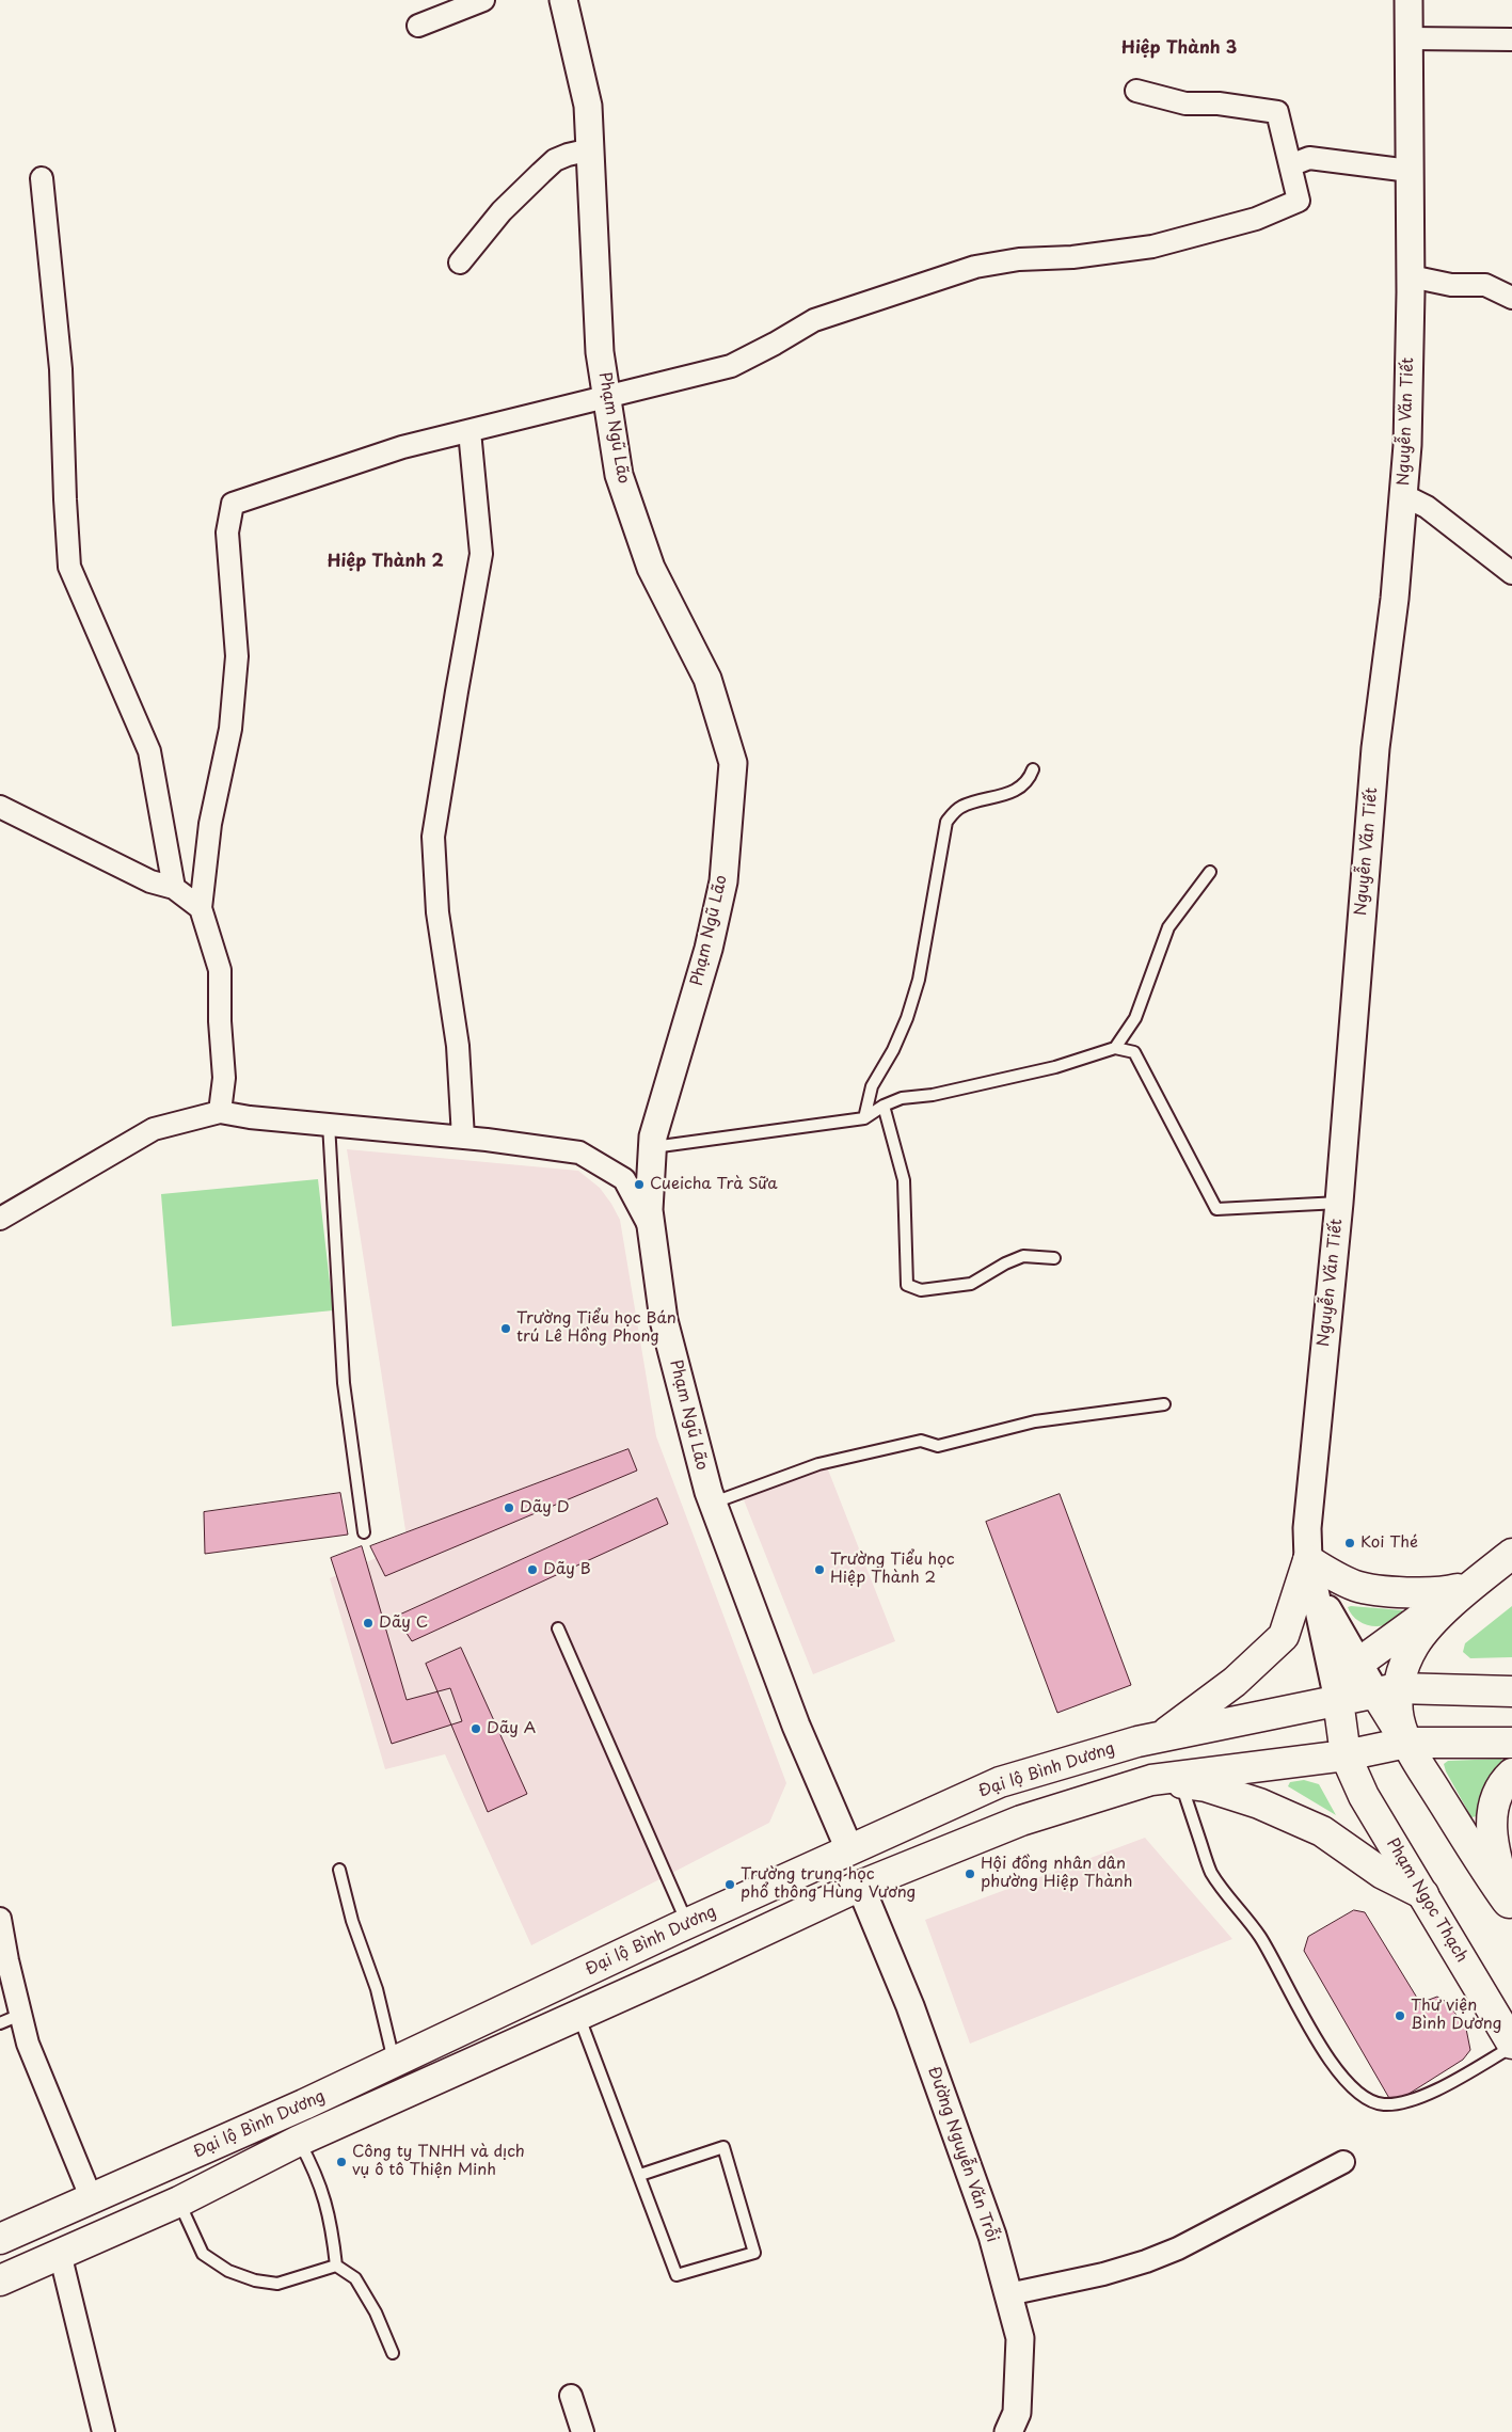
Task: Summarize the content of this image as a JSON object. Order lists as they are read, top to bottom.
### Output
{
  "streets": {
    "main road": ["Đại lộ Bình Dương", "Phạm Ngọc Thạch"],
    "street": ["Nguyễn Văn Tiết", "Phạm Ngũ Lão", "Đường Nguyễn Văn Trỗi"]
  },
  "crossings": [
    ["Nguyễn Văn Tiết", "Đại lộ Bình Dương"],
    ["Nguyễn Văn Tiết", "Phạm Ngọc Thạch"],
    ["Phạm Ngũ Lão", "Đại lộ Bình Dương"],
    ["Đại lộ Bình Dương", "Phạm Ngọc Thạch"],
    ["Đại lộ Bình Dương", "Đường Nguyễn Văn Trỗi"]
  ],
  "districts": ["Hiệp Thành 3", "Hiệp Thành 2"],
  "places": [
    "Cueicha Trà Sữa",
    "Trường Tiểu học Bán trú Lê Hồng Phong",
    "Dãy D",
    "Koi Thé",
    "Dãy B",
    "Trường Tiểu học Hiệp Thành 2",
    "Dãy C",
    "Dãy A",
    "Hội đồng nhân dân phường Hiệp Thành",
    "Trường trung học phổ thông Hùng Vương",
    "Thư viện Bình Dương",
    "Công ty TNHH và dịch vụ ô tô Thiện Minh"
  ]
}
